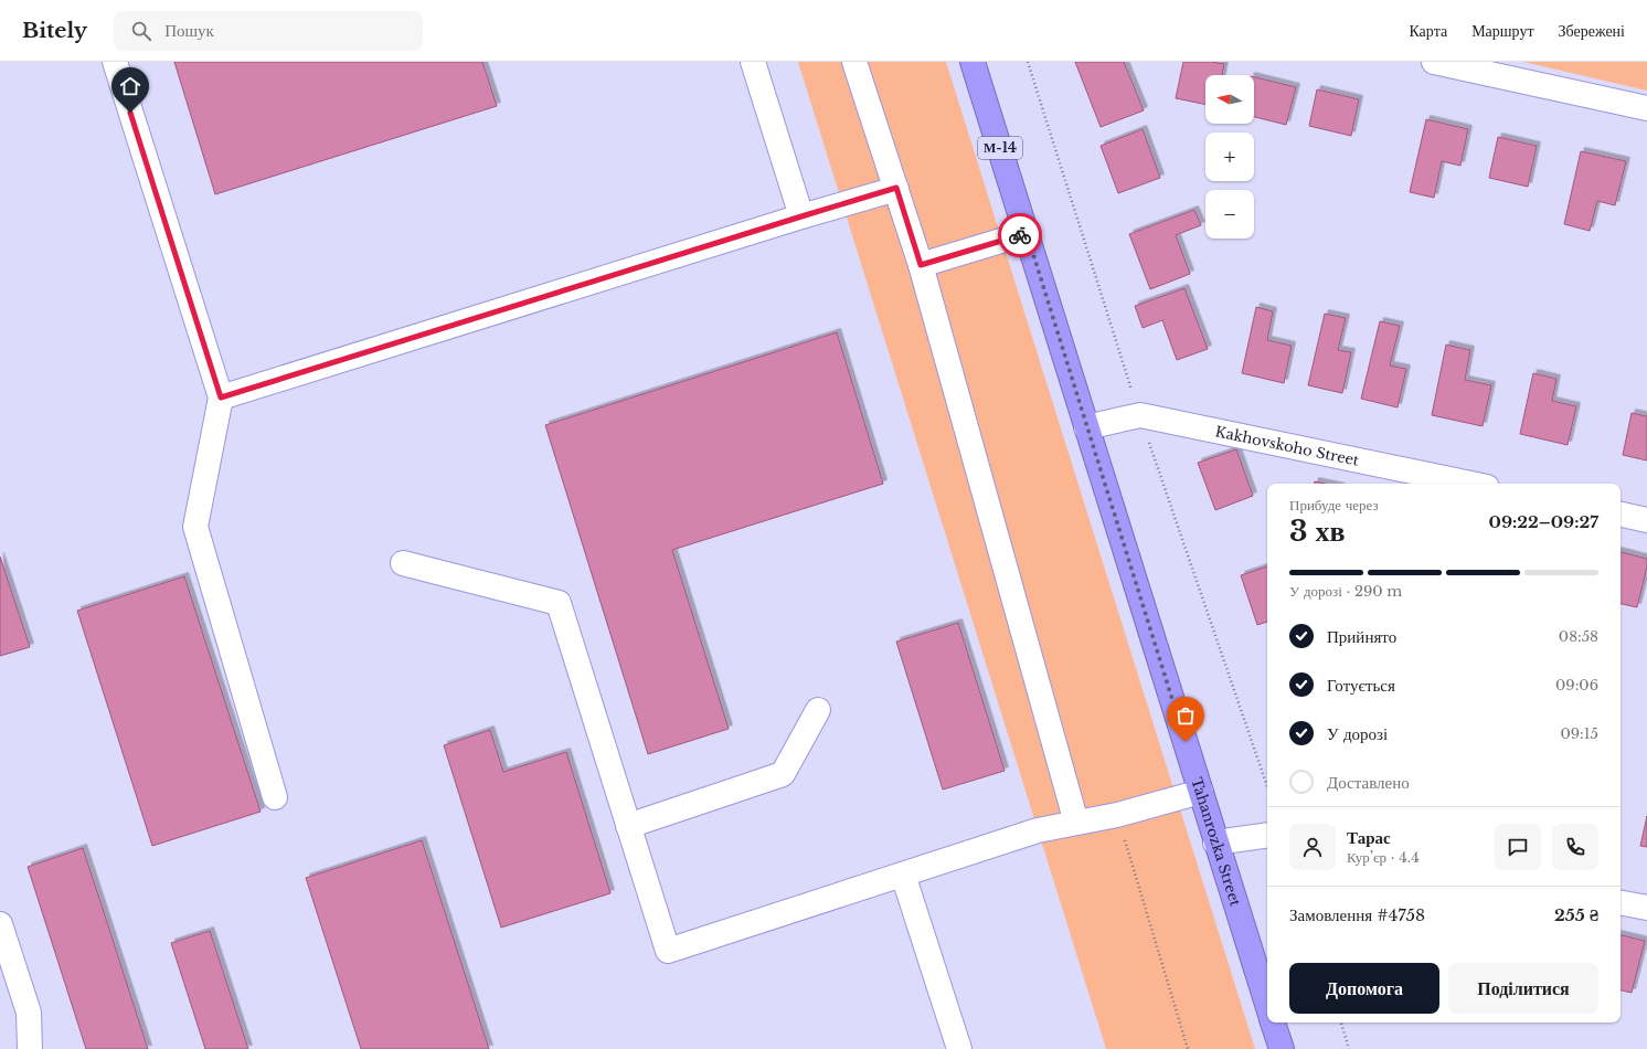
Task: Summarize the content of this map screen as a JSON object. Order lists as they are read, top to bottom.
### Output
{
  "streets": {
    "highway": ["М-14", "Tahanrozka Street"],
    "street": ["Kakhovskoho Street"]
  },
  "crossings": [
    ["Kakhovskoho Street", "Tahanrozka Street"]
  ],
  "north": "left",
  "page": {
    "header": "Bitely",
    "search": "Пошук",
    "nav": ["Карта", "Маршрут", "Збережені"],
    "map_buttons": ["+", "−"],
    "heading": ["3 хв", "Прибуде через", "09:22–09:27"],
    "panel": [
      "Тарас",
      "Кур’єр · 4.4",
      "Замовлення #4758",
      "255 ₴"
    ],
    "bar": "У дорозі · 290 m",
    "list": [
      ["Прийнято", "08:58"],
      ["Готується", "09:06"],
      ["У дорозі", "09:15"],
      "Доставлено"
    ],
    "buttons": ["Допомога", "Поділитися"]
  }
}
